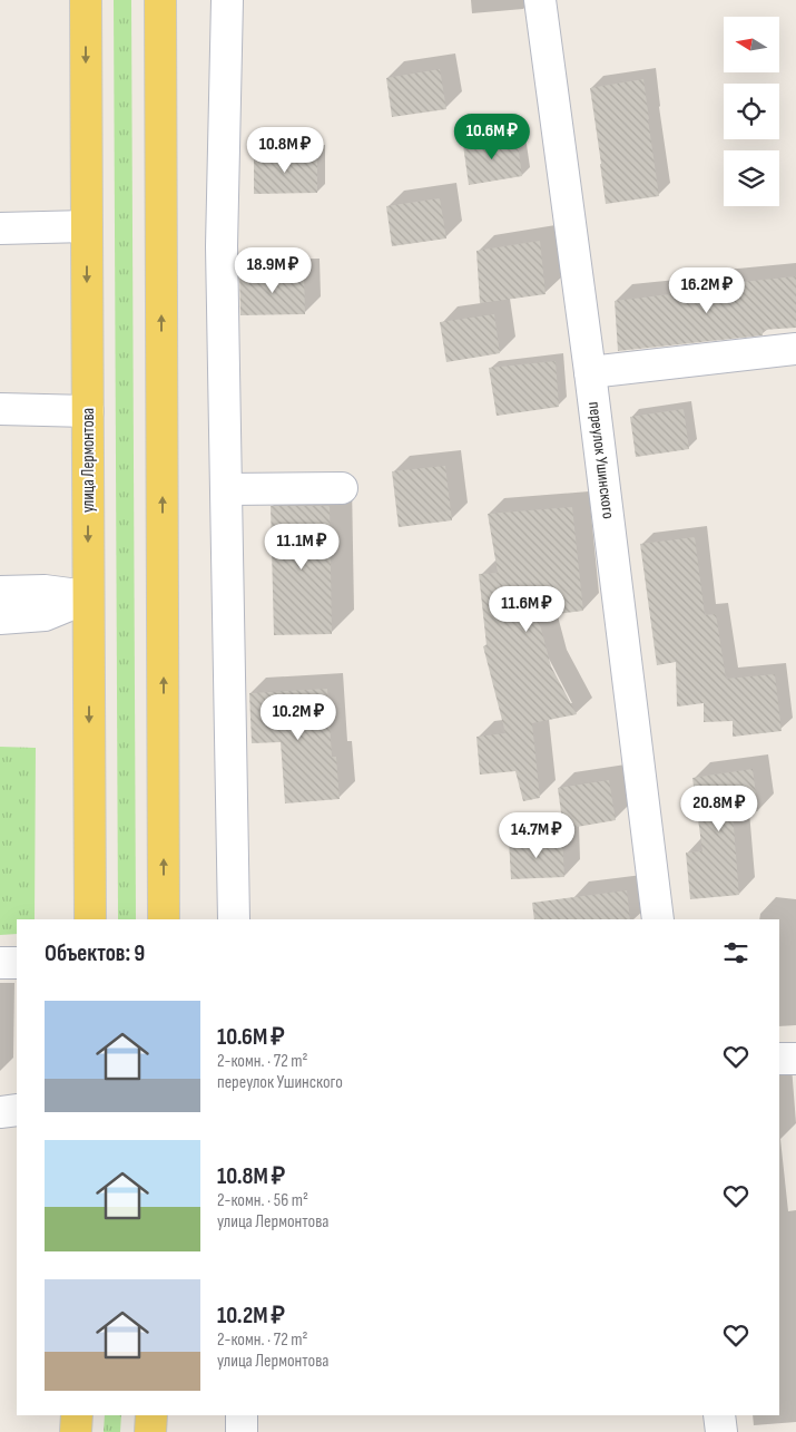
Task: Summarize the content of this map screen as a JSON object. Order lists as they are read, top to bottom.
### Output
{
  "streets": {
    "main road": ["улица Лермонтова"],
    "street": ["переулок Ушинского"]
  },
  "north": "left",
  "page": {
    "price": [
      "10.6M ₽",
      "10.8M ₽",
      "18.9M ₽",
      "16.2M ₽",
      "11.1M ₽",
      "11.6M ₽",
      "10.2M ₽",
      "20.8M ₽",
      "14.7M ₽"
    ],
    "heading": "Объектов: 9",
    "list": [
      {
        "name": "10.6M ₽",
        "note": "2-комн. · 72 m² · переулок Ушинского"
      },
      {
        "name": "10.8M ₽",
        "note": "2-комн. · 56 m² · улица Лермонтова"
      },
      {
        "name": "10.2M ₽",
        "note": "2-комн. · 72 m² · улица Лермонтова"
      }
    ]
  }
}
